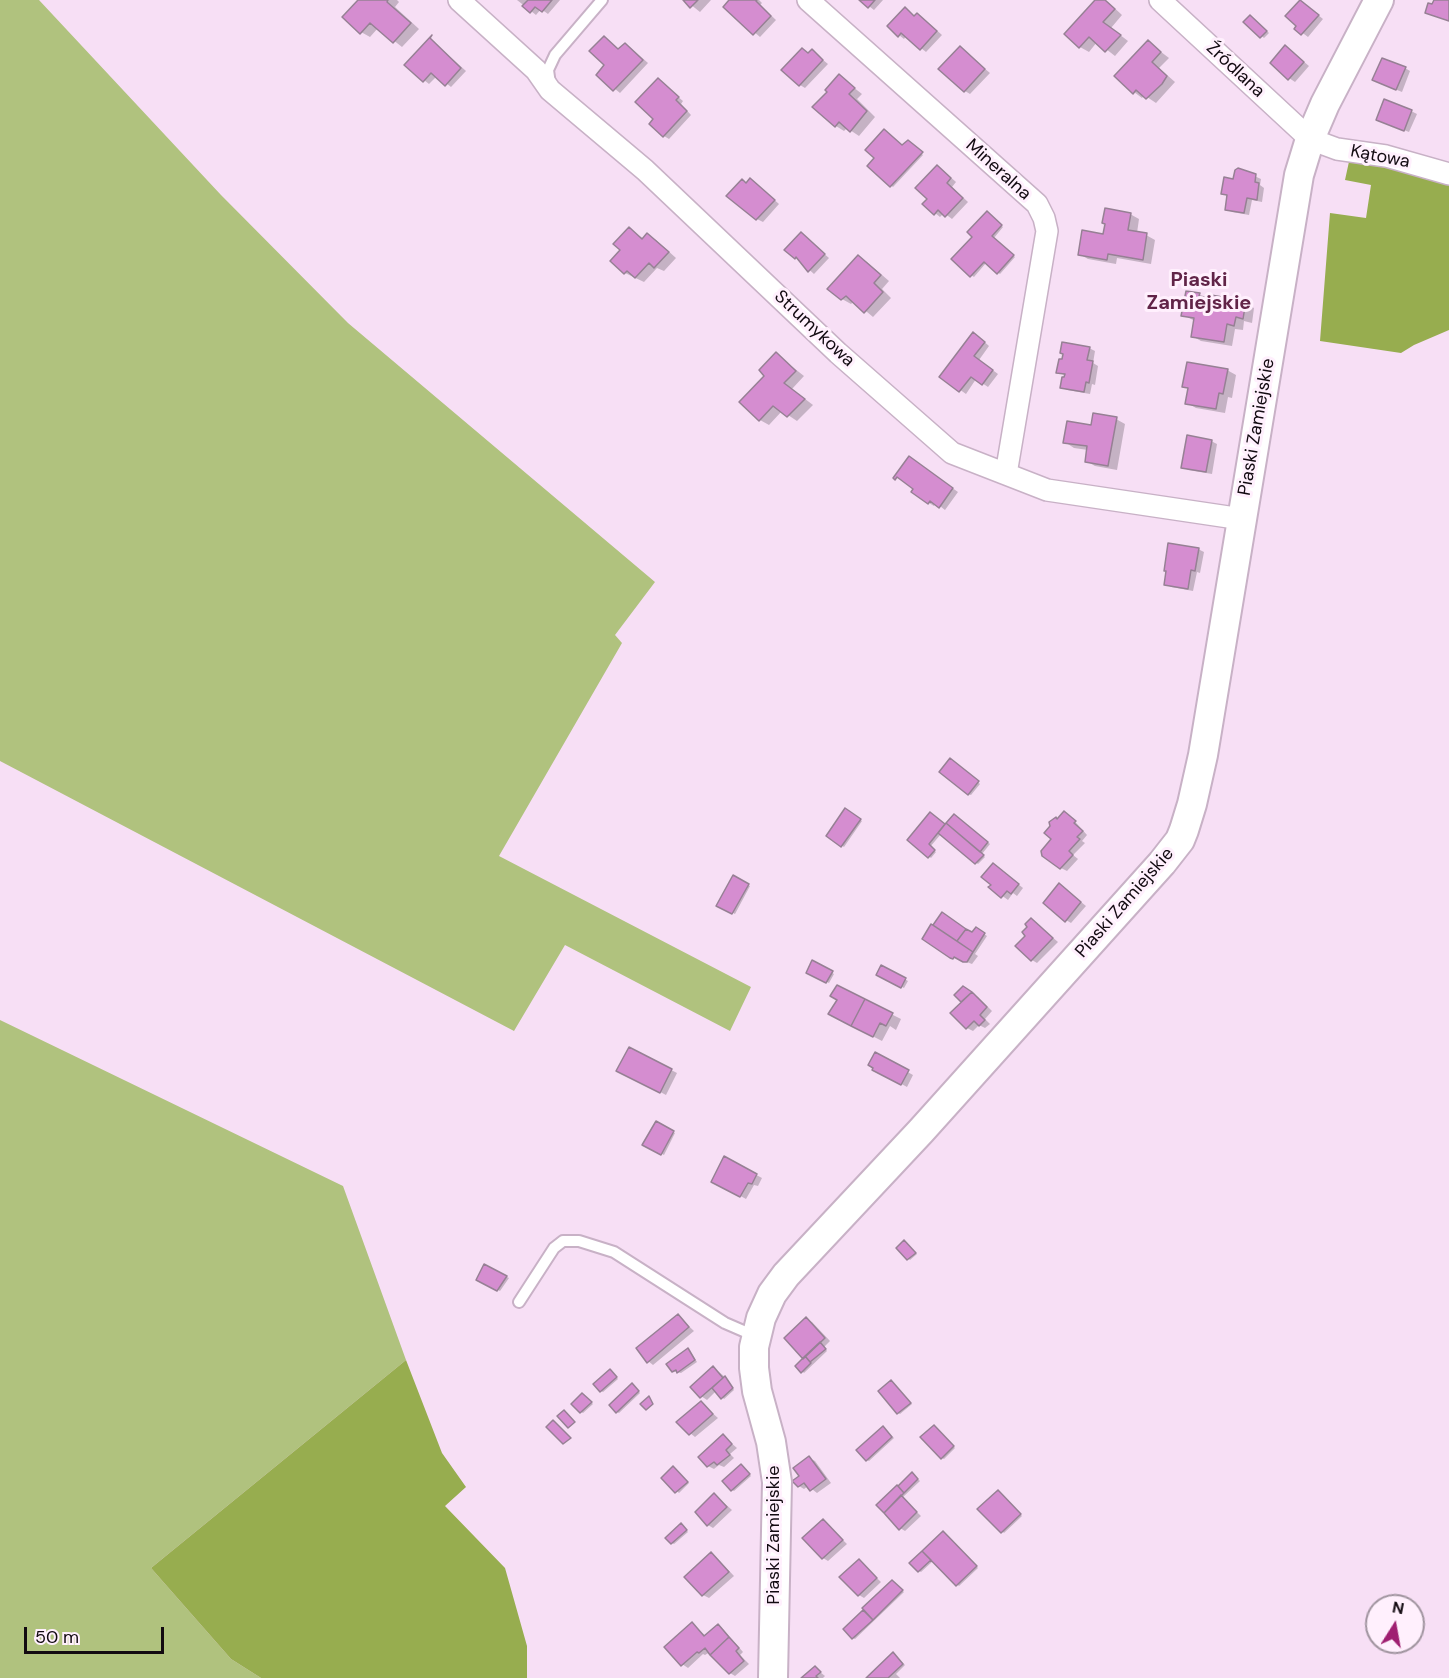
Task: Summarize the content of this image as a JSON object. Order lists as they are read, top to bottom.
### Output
{
  "streets": {
    "street": [
      "Źródlana",
      "Kątowa",
      "Mineralna",
      "Strumykowa",
      "Piaski Zamiejskie"
    ]
  },
  "crossings": [
    ["Źródlana", "Kątowa"],
    ["Źródlana", "Piaski Zamiejskie"],
    ["Kątowa", "Piaski Zamiejskie"],
    ["Mineralna", "Strumykowa"],
    ["Strumykowa", "Piaski Zamiejskie"]
  ],
  "districts": ["Piaski Zamiejskie"],
  "scale_bar": "50 m",
  "north": "top"
}
